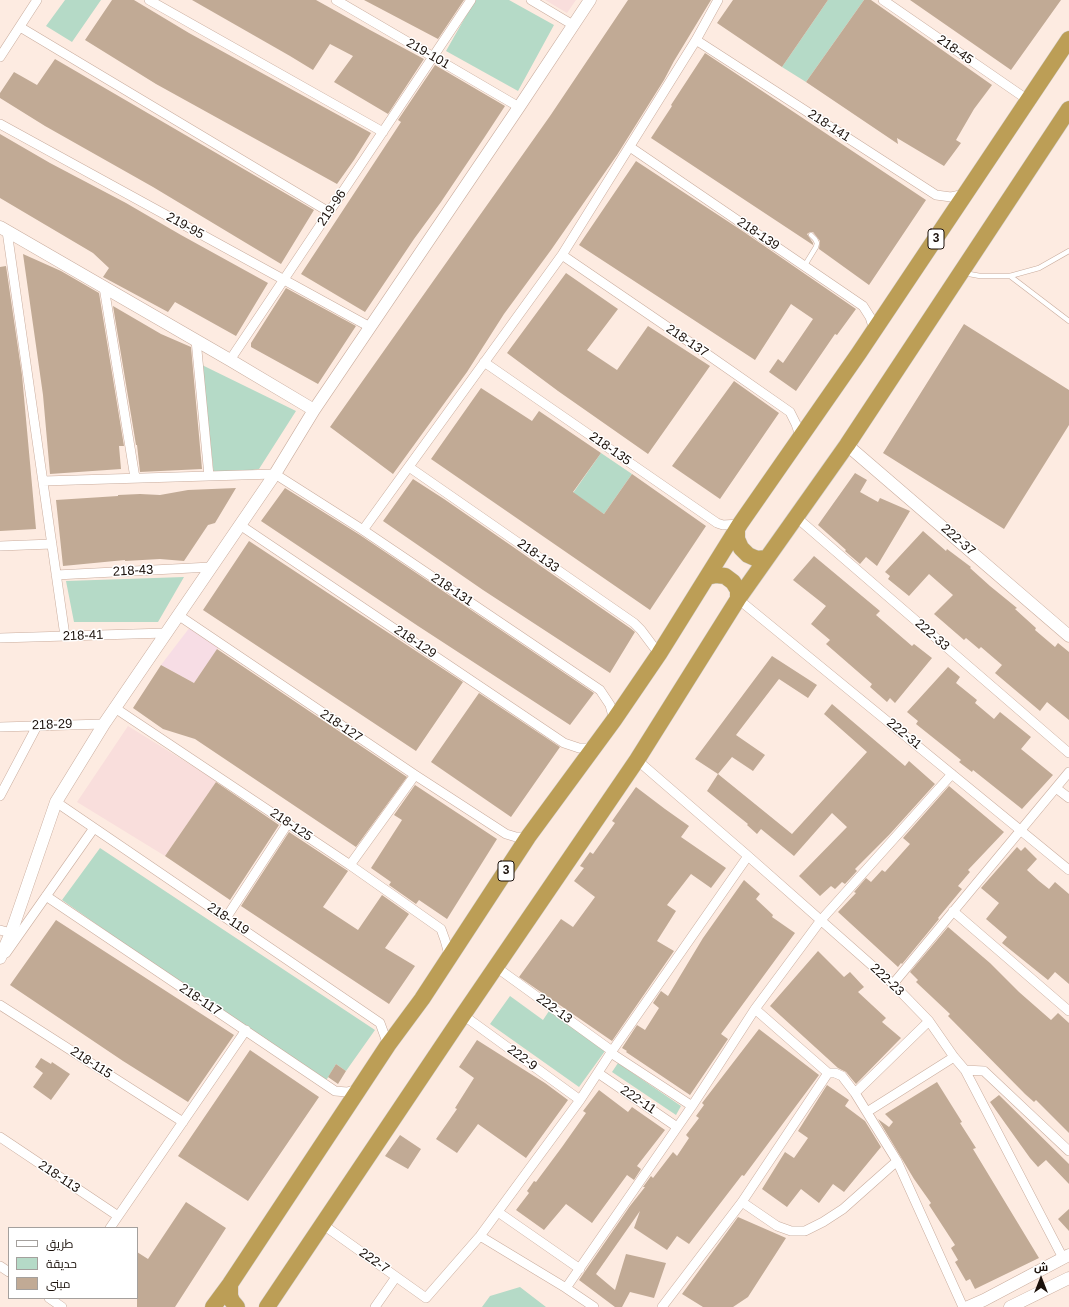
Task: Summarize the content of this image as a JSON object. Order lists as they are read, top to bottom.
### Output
{
  "streets": {
    "highway": ["3"],
    "street": [
      "218-45",
      "219-101",
      "218-141",
      "219-96",
      "219-95",
      "218-139",
      "218-137",
      "218-135",
      "222-37",
      "218-133",
      "218-43",
      "218-131",
      "222-33",
      "218-41",
      "218-129",
      "218-29",
      "218-127",
      "222-31",
      "218-125",
      "218-119",
      "222-23",
      "218-117",
      "222-13",
      "222-9",
      "218-115",
      "222-11",
      "218-113",
      "222-7"
    ]
  },
  "crossings": [
    ["218-45", "3"],
    ["219-101", "219-96"],
    ["218-141", "3"],
    ["219-96", "219-95"],
    ["218-139", "3"],
    ["3", "218-137"],
    ["3", "218-135"],
    ["3", "218-133"],
    ["3", "218-131"],
    ["3", "218-129"],
    ["3", "218-127"],
    ["3", "218-125"],
    ["3", "218-119"],
    ["3", "218-117"]
  ],
  "legend": ["طريق", "حديقة", "مبنى"],
  "north": "top"
}
